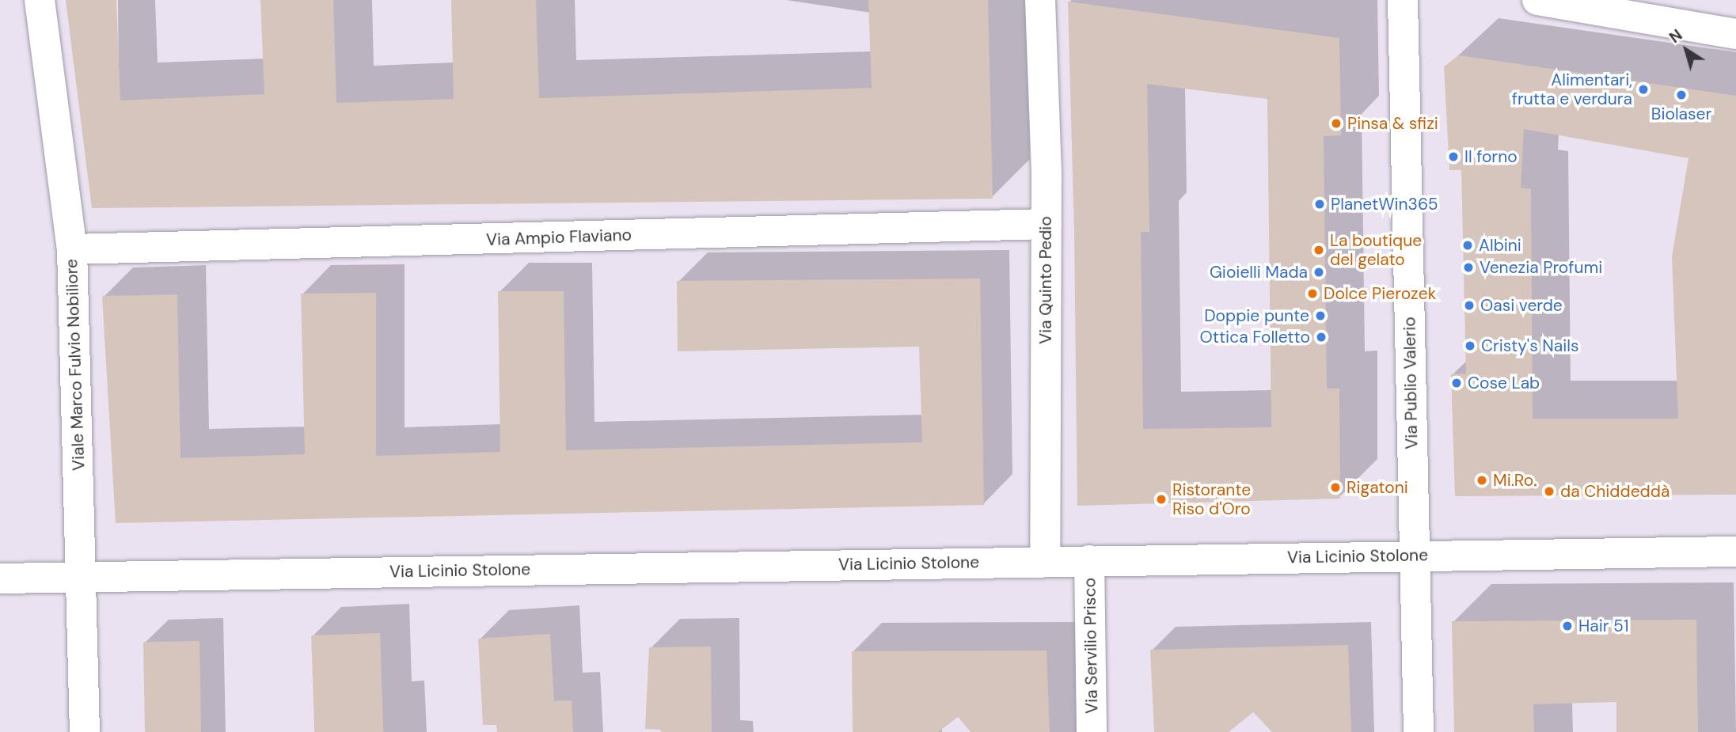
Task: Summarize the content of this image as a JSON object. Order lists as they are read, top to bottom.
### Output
{
  "streets": {
    "street": [
      "Via Ampio Flaviano",
      "Via Quinto Pedio",
      "Viale Marco Fulvio Nobiliore",
      "Via Publio Valerio",
      "Via Licinio Stolone",
      "Via Servilio Prisco"
    ]
  },
  "crossings": [
    ["Via Ampio Flaviano", "Via Quinto Pedio"],
    ["Via Ampio Flaviano", "Viale Marco Fulvio Nobiliore"],
    ["Via Quinto Pedio", "Via Licinio Stolone"],
    ["Viale Marco Fulvio Nobiliore", "Via Licinio Stolone"],
    ["Via Publio Valerio", "Via Licinio Stolone"],
    ["Via Licinio Stolone", "Via Servilio Prisco"]
  ],
  "places": [
    "Alimentari, frutta e verdura",
    "Biolaser",
    "Pinsa & sfizi",
    "Il forno",
    "PlanetWin365",
    "Albini",
    "La boutique del gelato",
    "Venezia Profumi",
    "Gioielli Mada",
    "Dolce Pierozek",
    "Oasi verde",
    "Doppie punte",
    "Ottica Folletto",
    "Cristy's Nails",
    "Cose Lab",
    "Mi.Ro.",
    "Rigatoni",
    "da Chiddeddà",
    "Ristorante Riso d'Oro",
    "Hair 51"
  ],
  "north": "top left"
}
